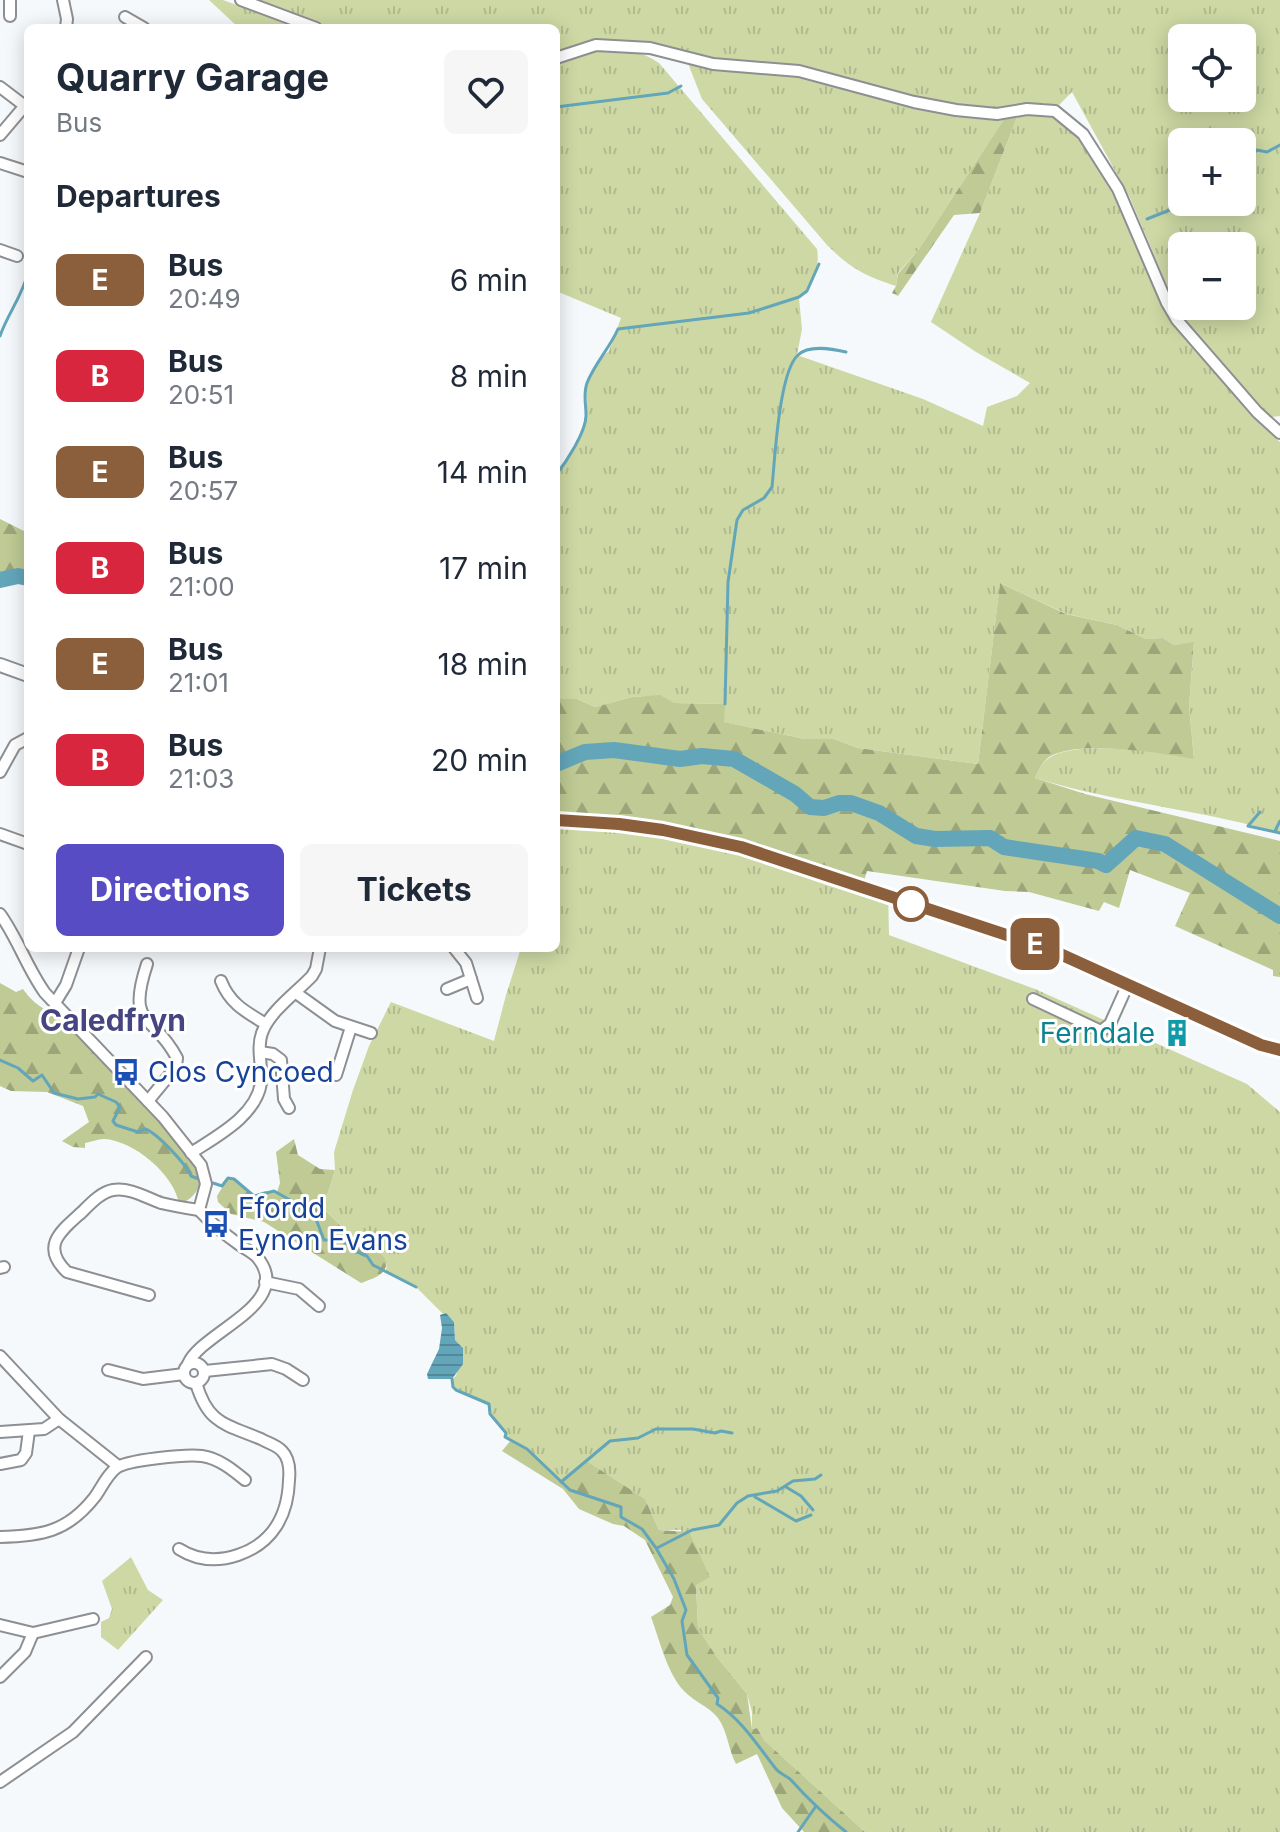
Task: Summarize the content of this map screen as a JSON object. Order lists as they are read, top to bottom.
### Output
{
  "districts": ["Caledfryn"],
  "places": {
    "building": ["Ferndale"],
    "bus stop": ["Clos Cyncoed", "Ffordd Eynon Evans"]
  },
  "lines": ["bus line E"],
  "page": {
    "on_map": "E",
    "map_buttons": ["+", "−"],
    "heading": [
      ["Quarry Garage", "Bus"],
      "Departures"
    ],
    "list": [
      {
        "mark": "E",
        "name": "Bus",
        "note": "20:49",
        "value": "6 min"
      },
      {
        "mark": "B",
        "name": "Bus",
        "note": "20:51",
        "value": "8 min"
      },
      {
        "mark": "E",
        "name": "Bus",
        "note": "20:57",
        "value": "14 min"
      },
      {
        "mark": "B",
        "name": "Bus",
        "note": "21:00",
        "value": "17 min"
      },
      {
        "mark": "E",
        "name": "Bus",
        "note": "21:01",
        "value": "18 min"
      },
      {
        "mark": "B",
        "name": "Bus",
        "note": "21:03",
        "value": "20 min"
      }
    ],
    "buttons": ["Directions", "Tickets"]
  }
}
